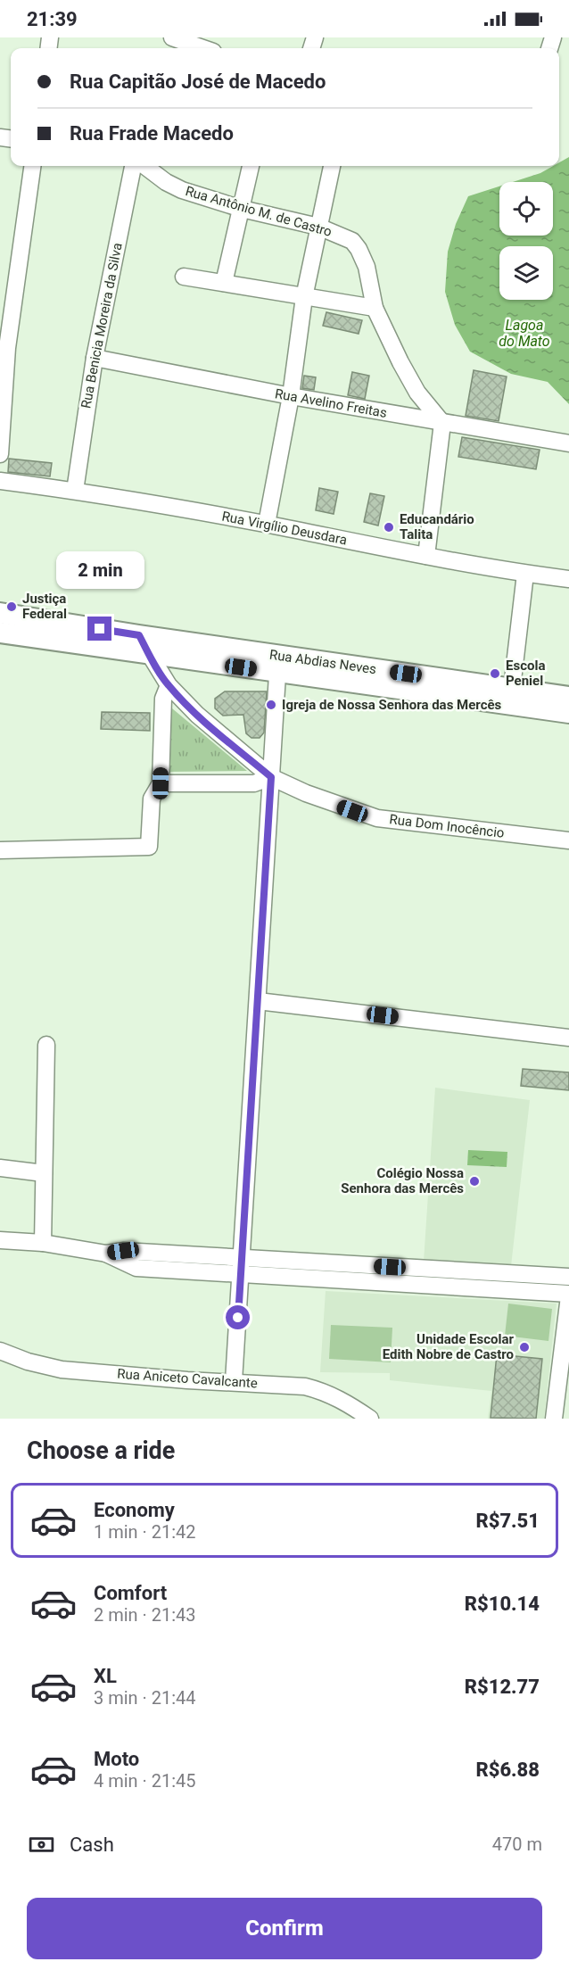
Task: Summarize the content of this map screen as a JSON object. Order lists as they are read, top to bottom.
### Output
{
  "streets": {
    "main road": ["Rua Abdias Neves"],
    "street": [
      "Rua Antônio M. de Castro",
      "Rua Benicia Moreira da Silva",
      "Rua Avelino Freitas",
      "Rua Virgílio Deusdara",
      "Rua Dom Inocêncio",
      "Rua Aniceto Cavalcante"
    ]
  },
  "crossings": [
    ["Rua Benicia Moreira da Silva", "Rua Avelino Freitas"],
    ["Rua Benicia Moreira da Silva", "Rua Virgílio Deusdara"],
    ["Rua Abdias Neves", "Rua Dom Inocêncio"]
  ],
  "water": ["Lagoa do Mato"],
  "places": [
    "Educandário Talita",
    "Justiça Federal",
    "Escola Peniel",
    "Igreja de Nossa Senhora das Mercês",
    "Colégio Nossa Senhora das Mercês",
    "Unidade Escolar Edith Nobre de Castro"
  ],
  "page": {
    "status": "21:39",
    "banner": ["Rua Capitão José de Macedo", "Rua Frade Macedo"],
    "bubble": "2 min",
    "heading": "Choose a ride",
    "list": [
      {
        "name": "Economy",
        "note": "1 min · 21:42",
        "value": "R$7.51"
      },
      {
        "name": "Comfort",
        "note": "2 min · 21:43",
        "value": "R$10.14"
      },
      {
        "name": "XL",
        "note": "3 min · 21:44",
        "value": "R$12.77"
      },
      {
        "name": "Moto",
        "note": "4 min · 21:45",
        "value": "R$6.88"
      }
    ],
    "pay": ["Cash", "470 m"],
    "buttons": "Confirm"
  }
}
